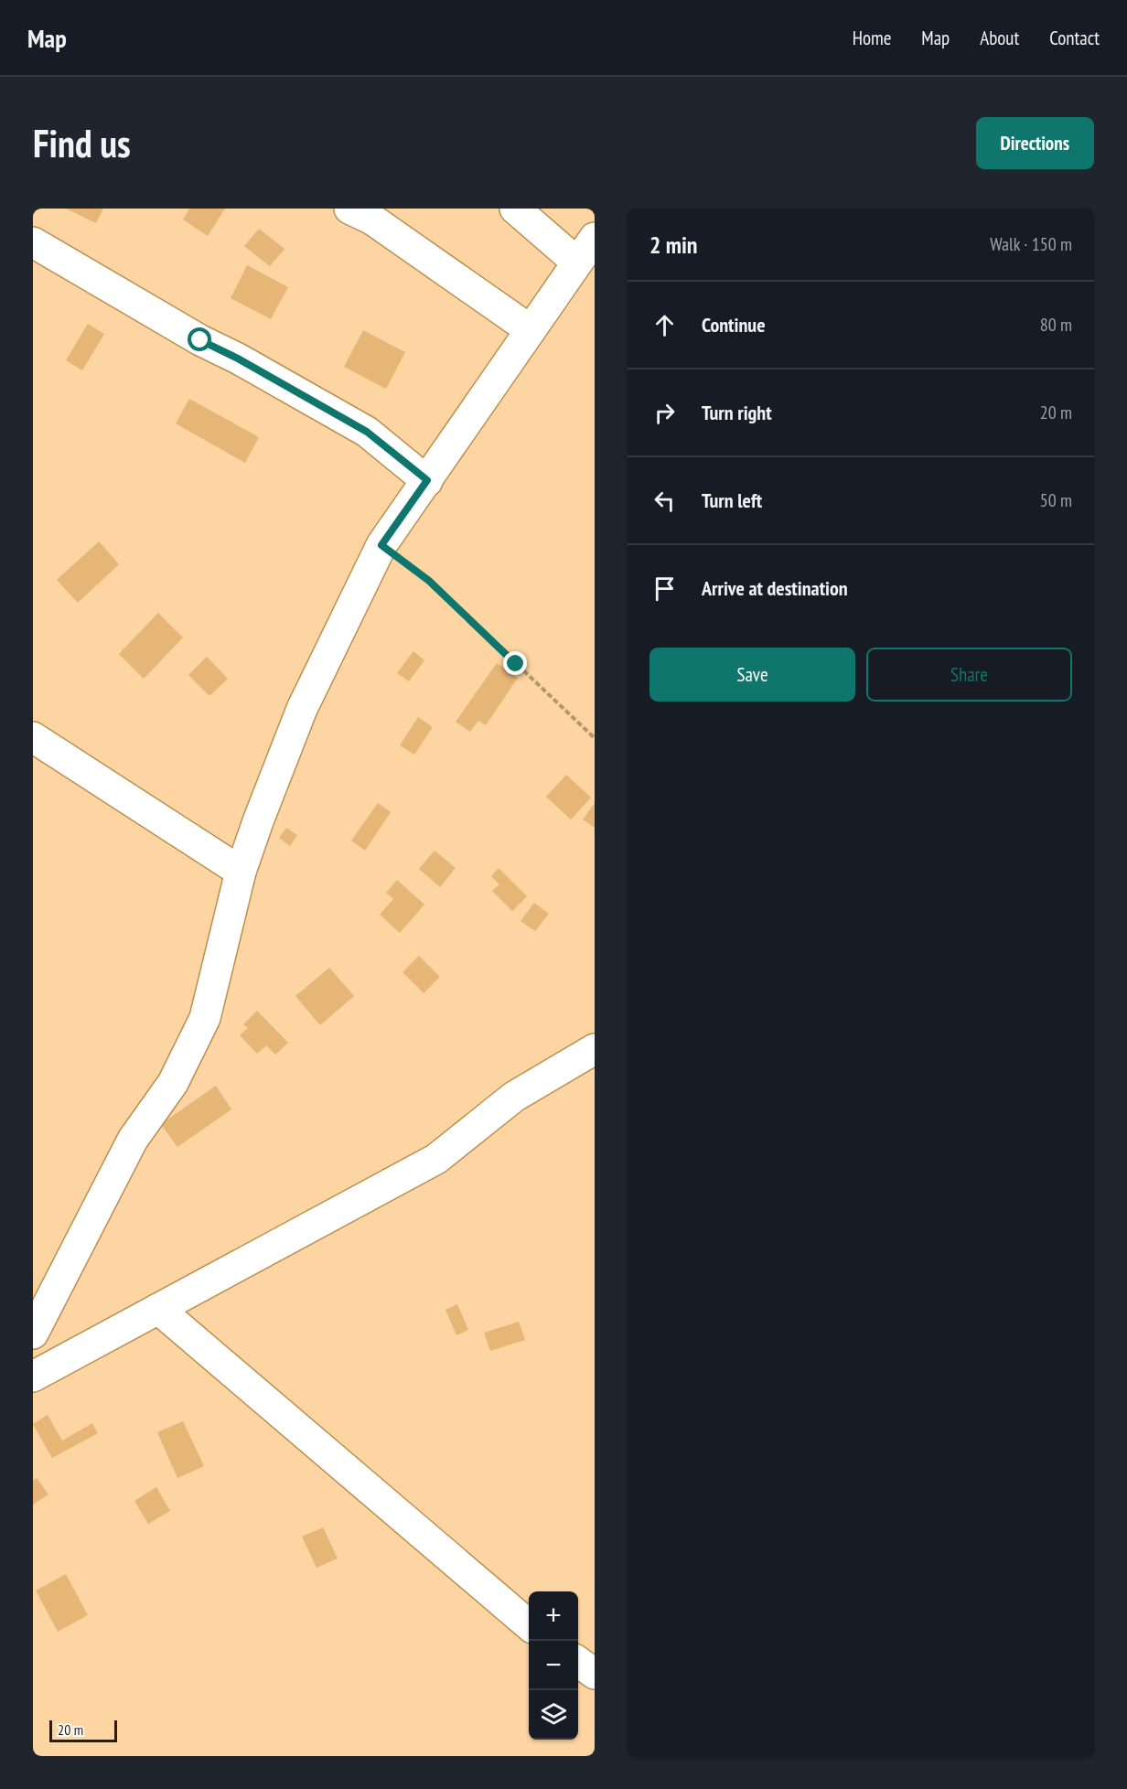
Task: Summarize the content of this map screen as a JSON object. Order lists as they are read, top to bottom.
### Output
{
  "scale_bar": "20 m",
  "page": {
    "header": "Map",
    "nav": [
      "Home",
      "Map",
      "About",
      "Contact"
    ],
    "buttons": [
      "Directions",
      ["Save", "Share"]
    ],
    "title": "Find us",
    "heading": ["2 min", "Walk · 150 m"],
    "list": [
      ["Continue", "80 m"],
      ["Turn right", "20 m"],
      ["Turn left", "50 m"],
      "Arrive at destination"
    ],
    "map_buttons": ["+", "−"],
    "scale": "20 m"
  }
}
